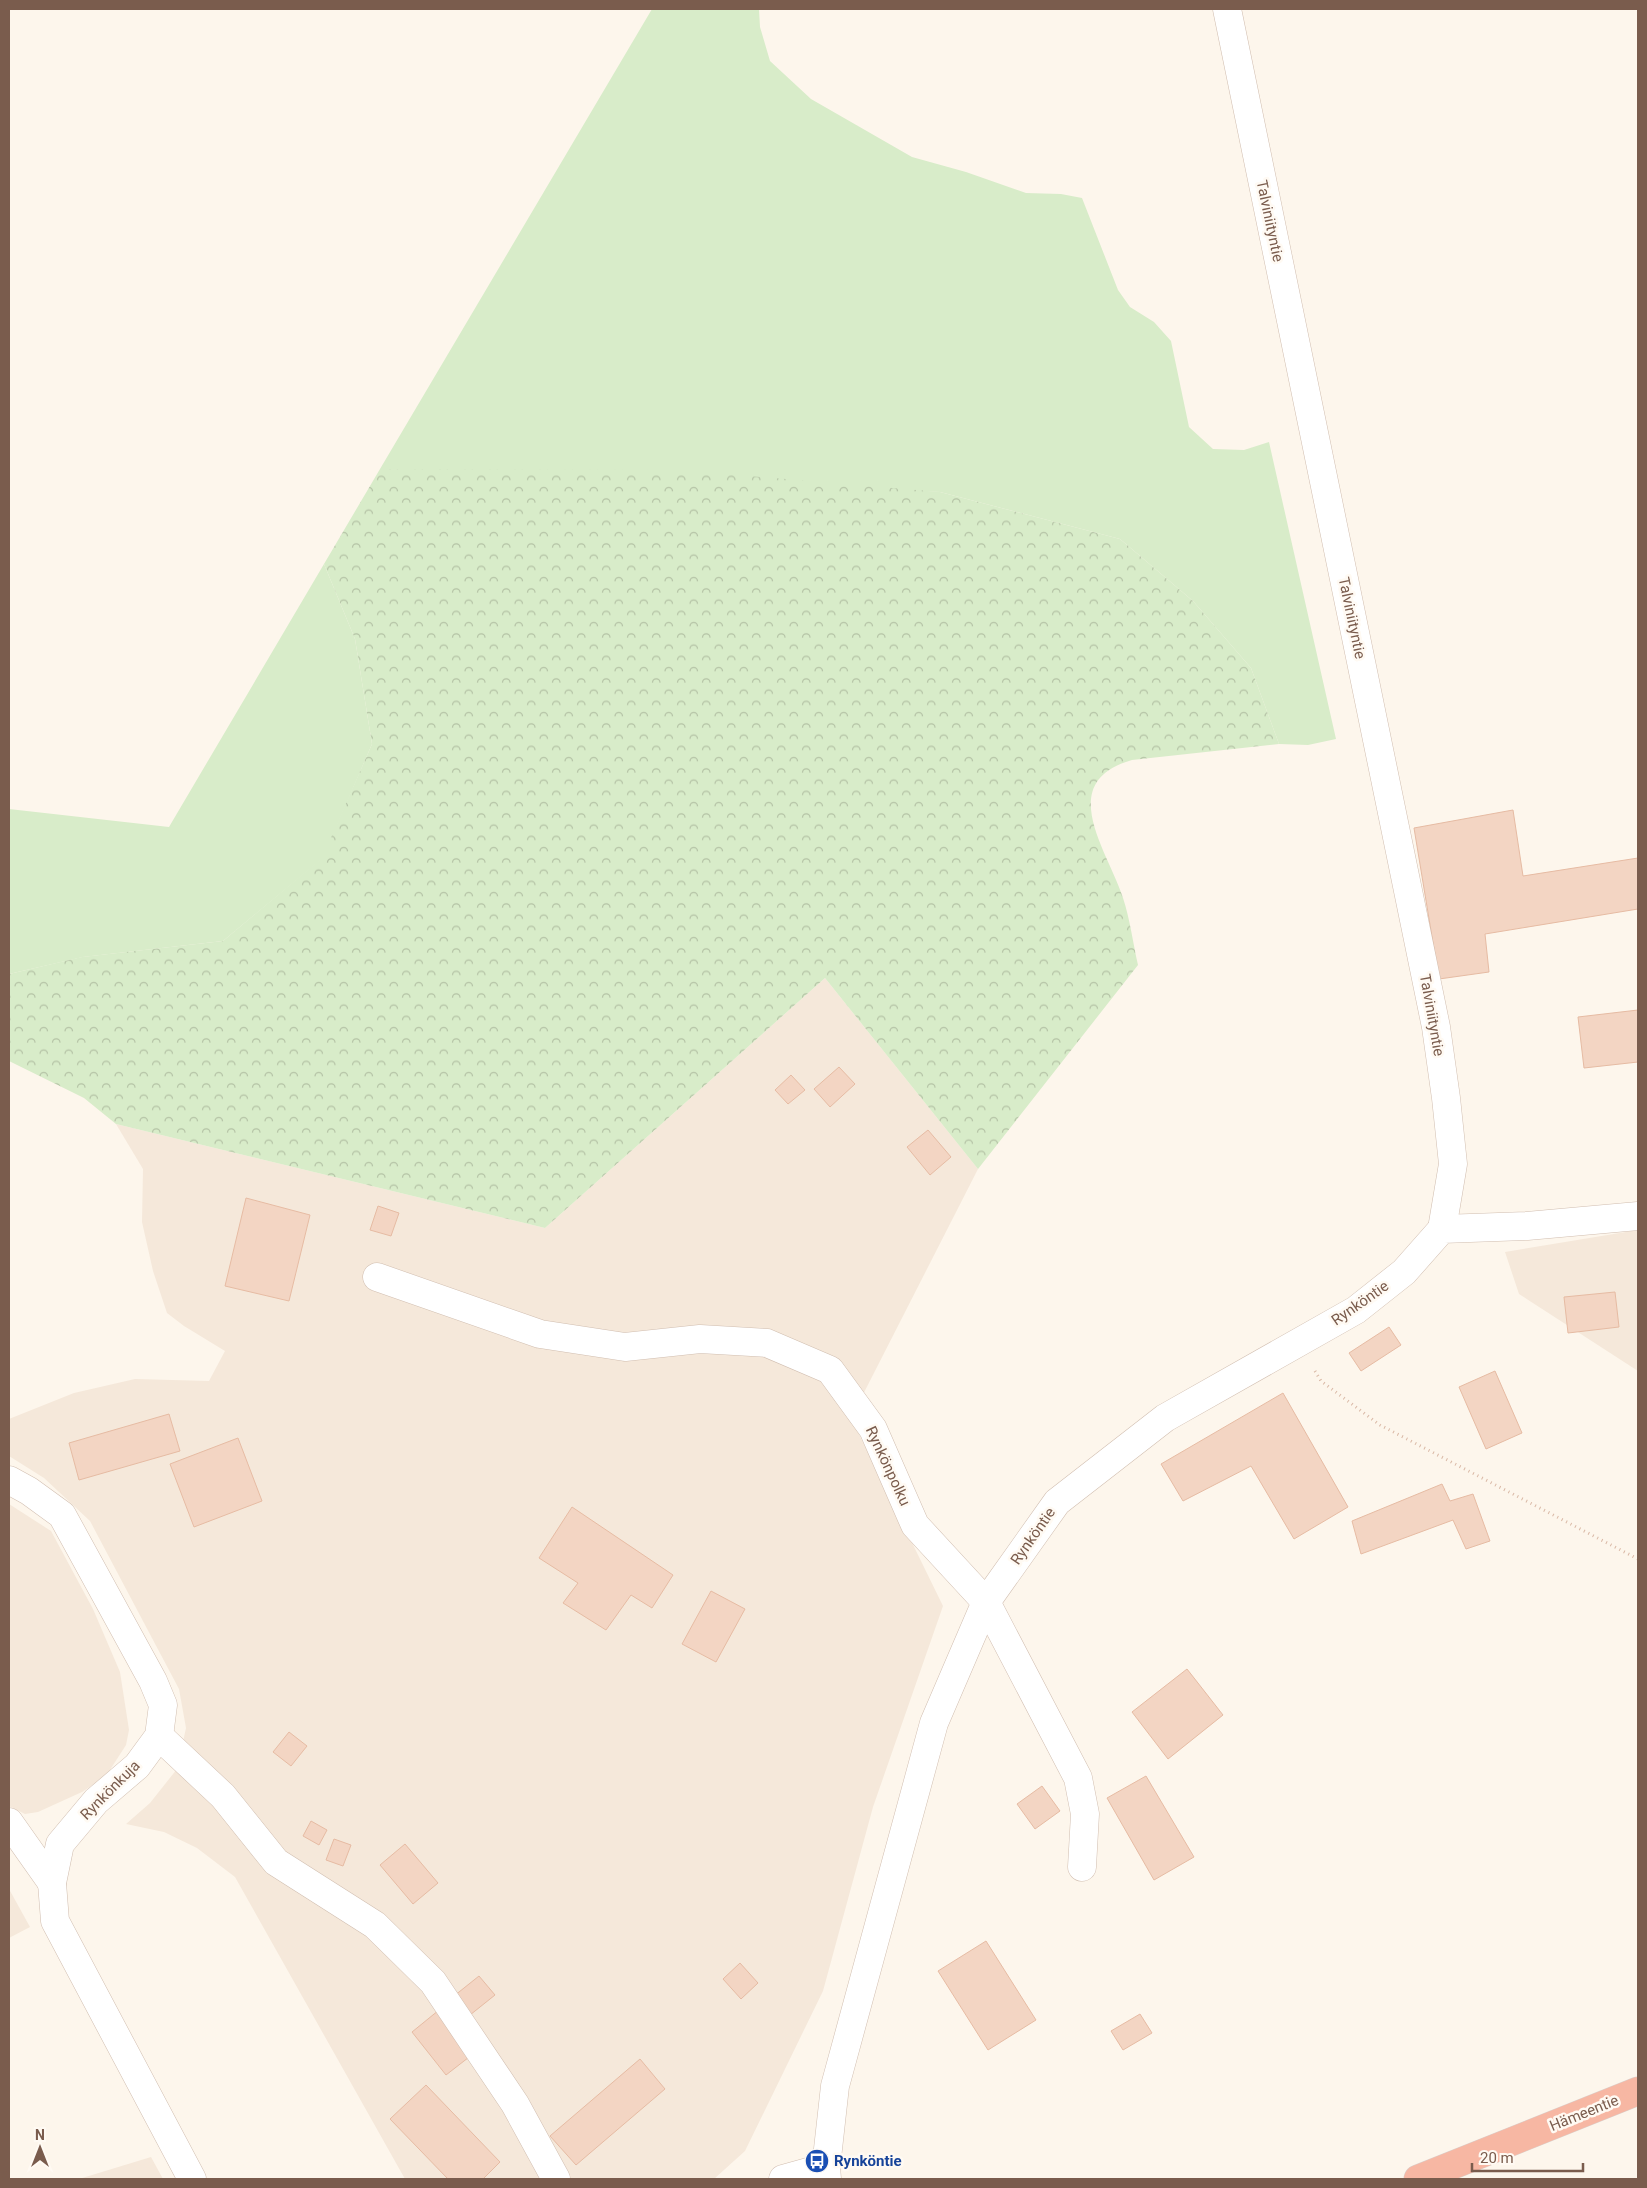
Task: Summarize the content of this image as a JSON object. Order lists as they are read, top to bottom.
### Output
{
  "streets": {
    "highway": ["Hämeentie"],
    "street": [
      "Talviniityntie",
      "Rynköntie",
      "Rynkönpolku",
      "Rynkönkuja"
    ]
  },
  "crossings": [
    ["Talviniityntie", "Rynköntie"],
    ["Rynköntie", "Rynkönpolku"]
  ],
  "places": {
    "bus stop": ["Rynköntie"]
  },
  "scale_bar": "20 m",
  "north": "top"
}
